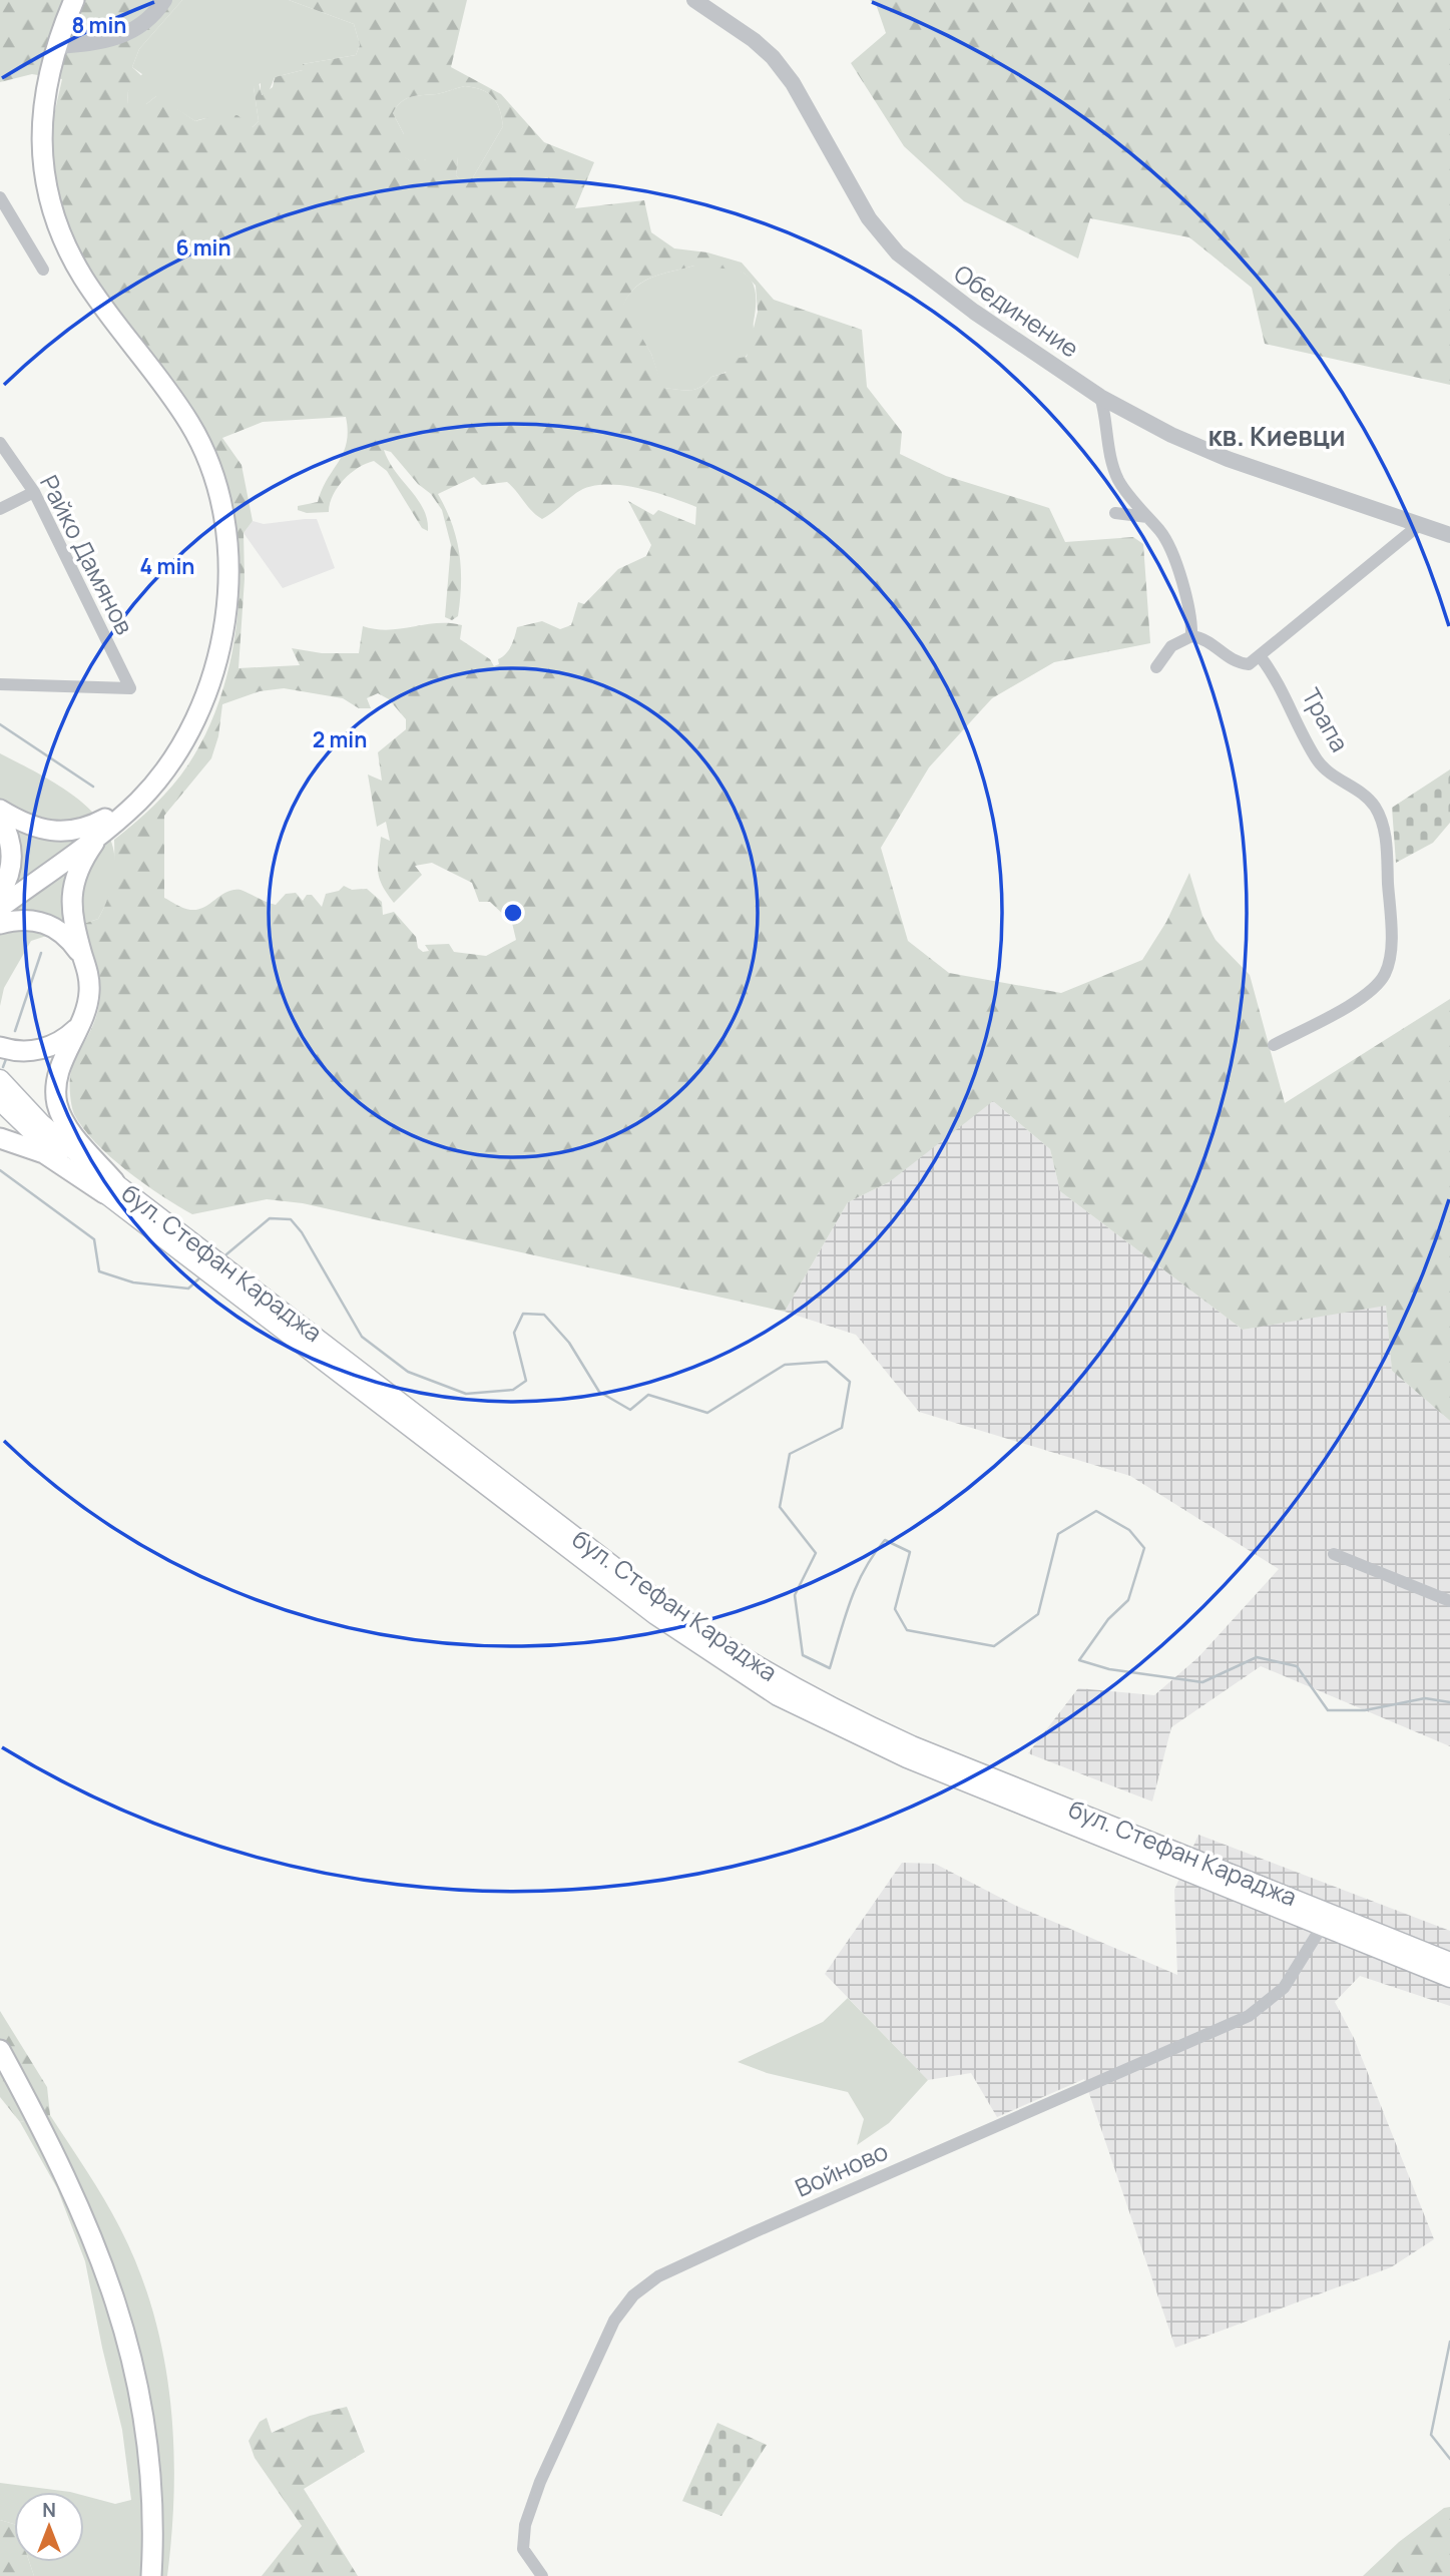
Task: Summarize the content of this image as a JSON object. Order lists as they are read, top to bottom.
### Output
{
  "streets": {
    "main road": ["бул. Стефан Караджа"],
    "street": [
      "Обединение",
      "Райко Дамянов",
      "Трапа",
      "Войново"
    ]
  },
  "crossings": [
    ["бул. Стефан Караджа", "Войново"]
  ],
  "districts": ["кв. Киевци"],
  "north": "top",
  "rings": [
    "8 min",
    "6 min",
    "4 min",
    "2 min"
  ]
}
